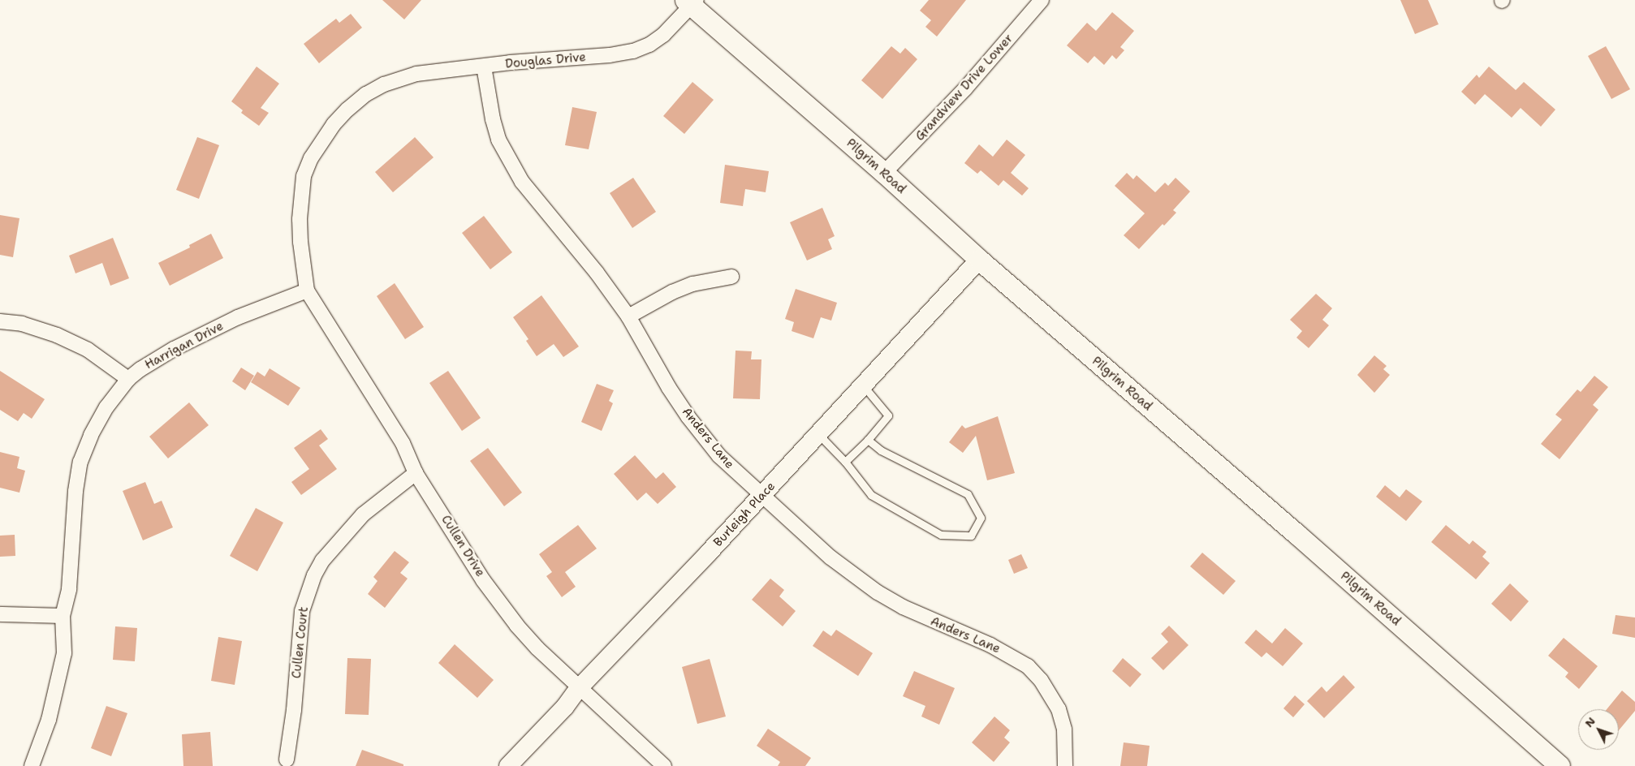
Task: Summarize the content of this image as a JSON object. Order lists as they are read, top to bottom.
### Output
{
  "streets": {
    "main road": ["Pilgrim Road"],
    "street": [
      "Douglas Drive",
      "Grandview Drive Lower",
      "Harrigan Drive",
      "Anders Lane",
      "Burleigh Place",
      "Cullen Drive",
      "Cullen Court"
    ]
  },
  "crossings": [
    ["Douglas Drive", "Pilgrim Road"],
    ["Douglas Drive", "Harrigan Drive"],
    ["Douglas Drive", "Anders Lane"],
    ["Douglas Drive", "Cullen Drive"],
    ["Grandview Drive Lower", "Pilgrim Road"],
    ["Pilgrim Road", "Burleigh Place"],
    ["Harrigan Drive", "Cullen Drive"],
    ["Anders Lane", "Burleigh Place"],
    ["Burleigh Place", "Cullen Drive"],
    ["Cullen Drive", "Cullen Court"]
  ],
  "north": "top left"
}
